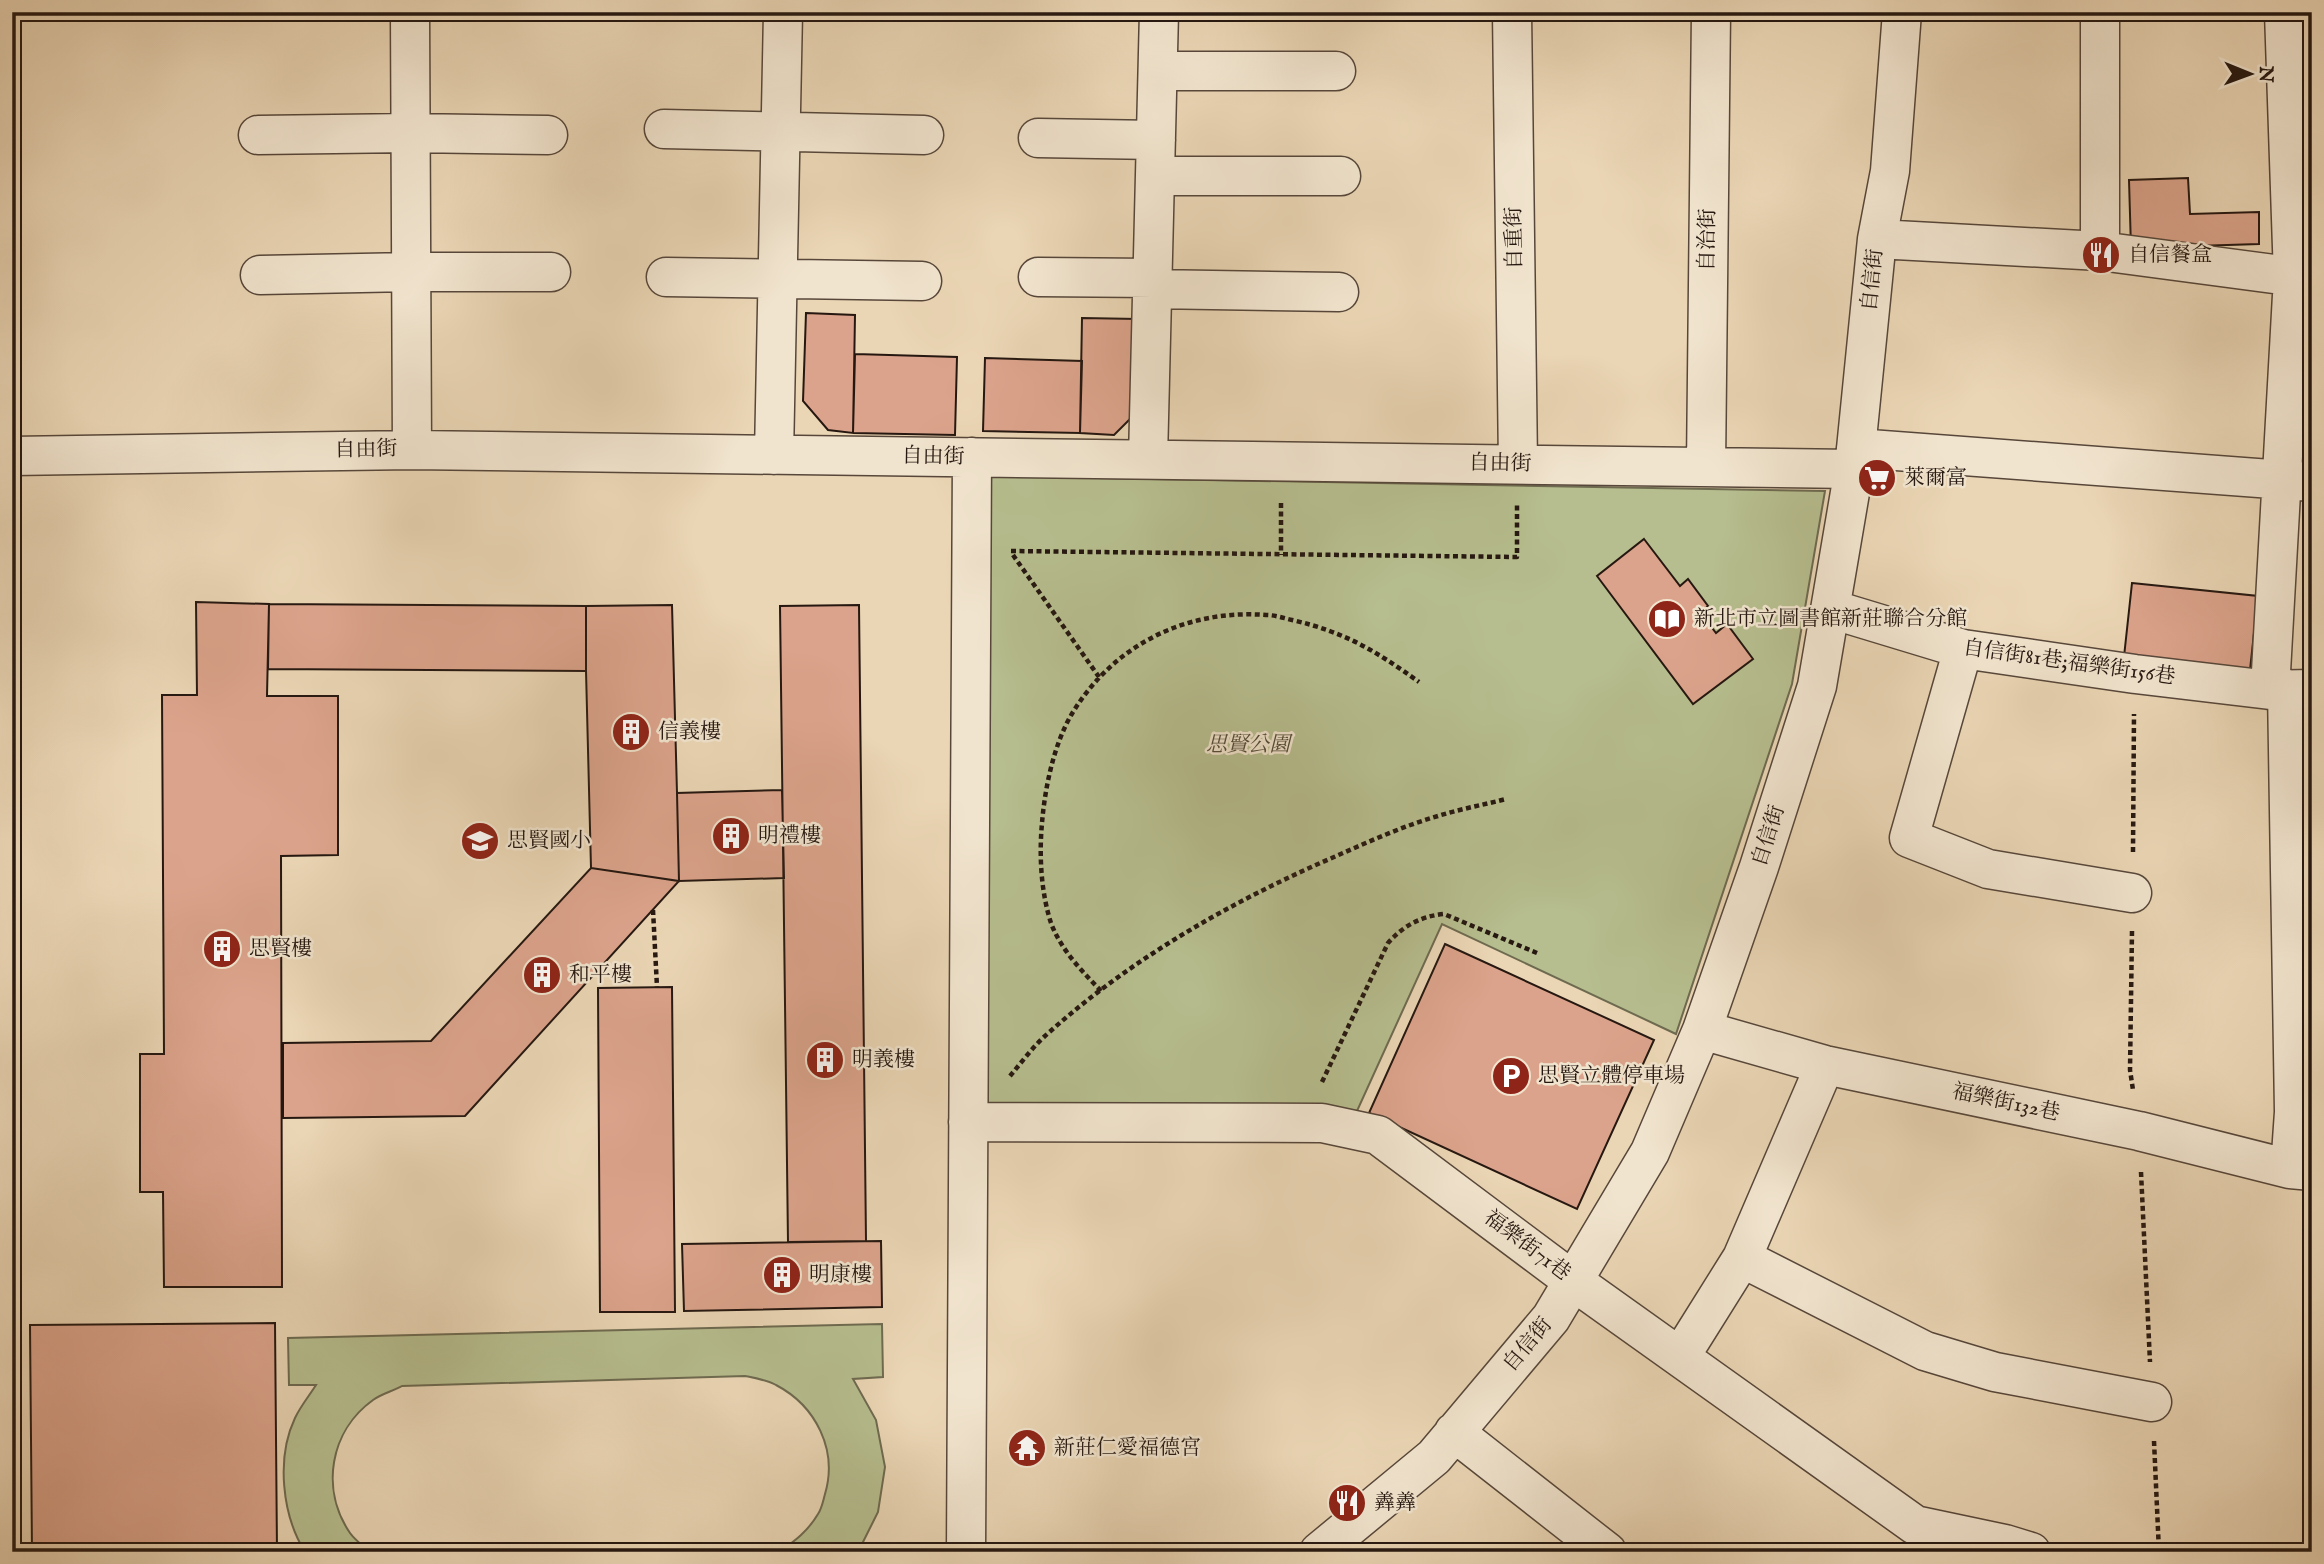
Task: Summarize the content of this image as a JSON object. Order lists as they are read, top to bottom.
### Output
{
  "streets": {
    "street": [
      "自重街",
      "自治街",
      "自信街",
      "自由街",
      "自信街81巷;福樂街156巷",
      "福樂街132巷",
      "福樂街71巷"
    ]
  },
  "crossings": [
    ["自重街", "自由街"],
    ["自治街", "自由街"],
    ["自信街", "自由街"],
    ["自信街", "自信街81巷;福樂街156巷"],
    ["自信街", "福樂街132巷"],
    ["自信街", "福樂街71巷"]
  ],
  "parks": ["思賢公園"],
  "places": {
    "restaurant": ["自信餐盒", "羴羴"],
    "supermarket": ["萊爾富"],
    "library": ["新北市立圖書館新莊聯合分館"],
    "building": [
      "信義樓",
      "明禮樓",
      "思賢樓",
      "和平樓",
      "明義樓",
      "明康樓"
    ],
    "school or university": ["思賢國小"],
    "parking": ["思賢立體停車場"],
    "temple": ["新莊仁愛福德宮"]
  },
  "north": "right"
}
